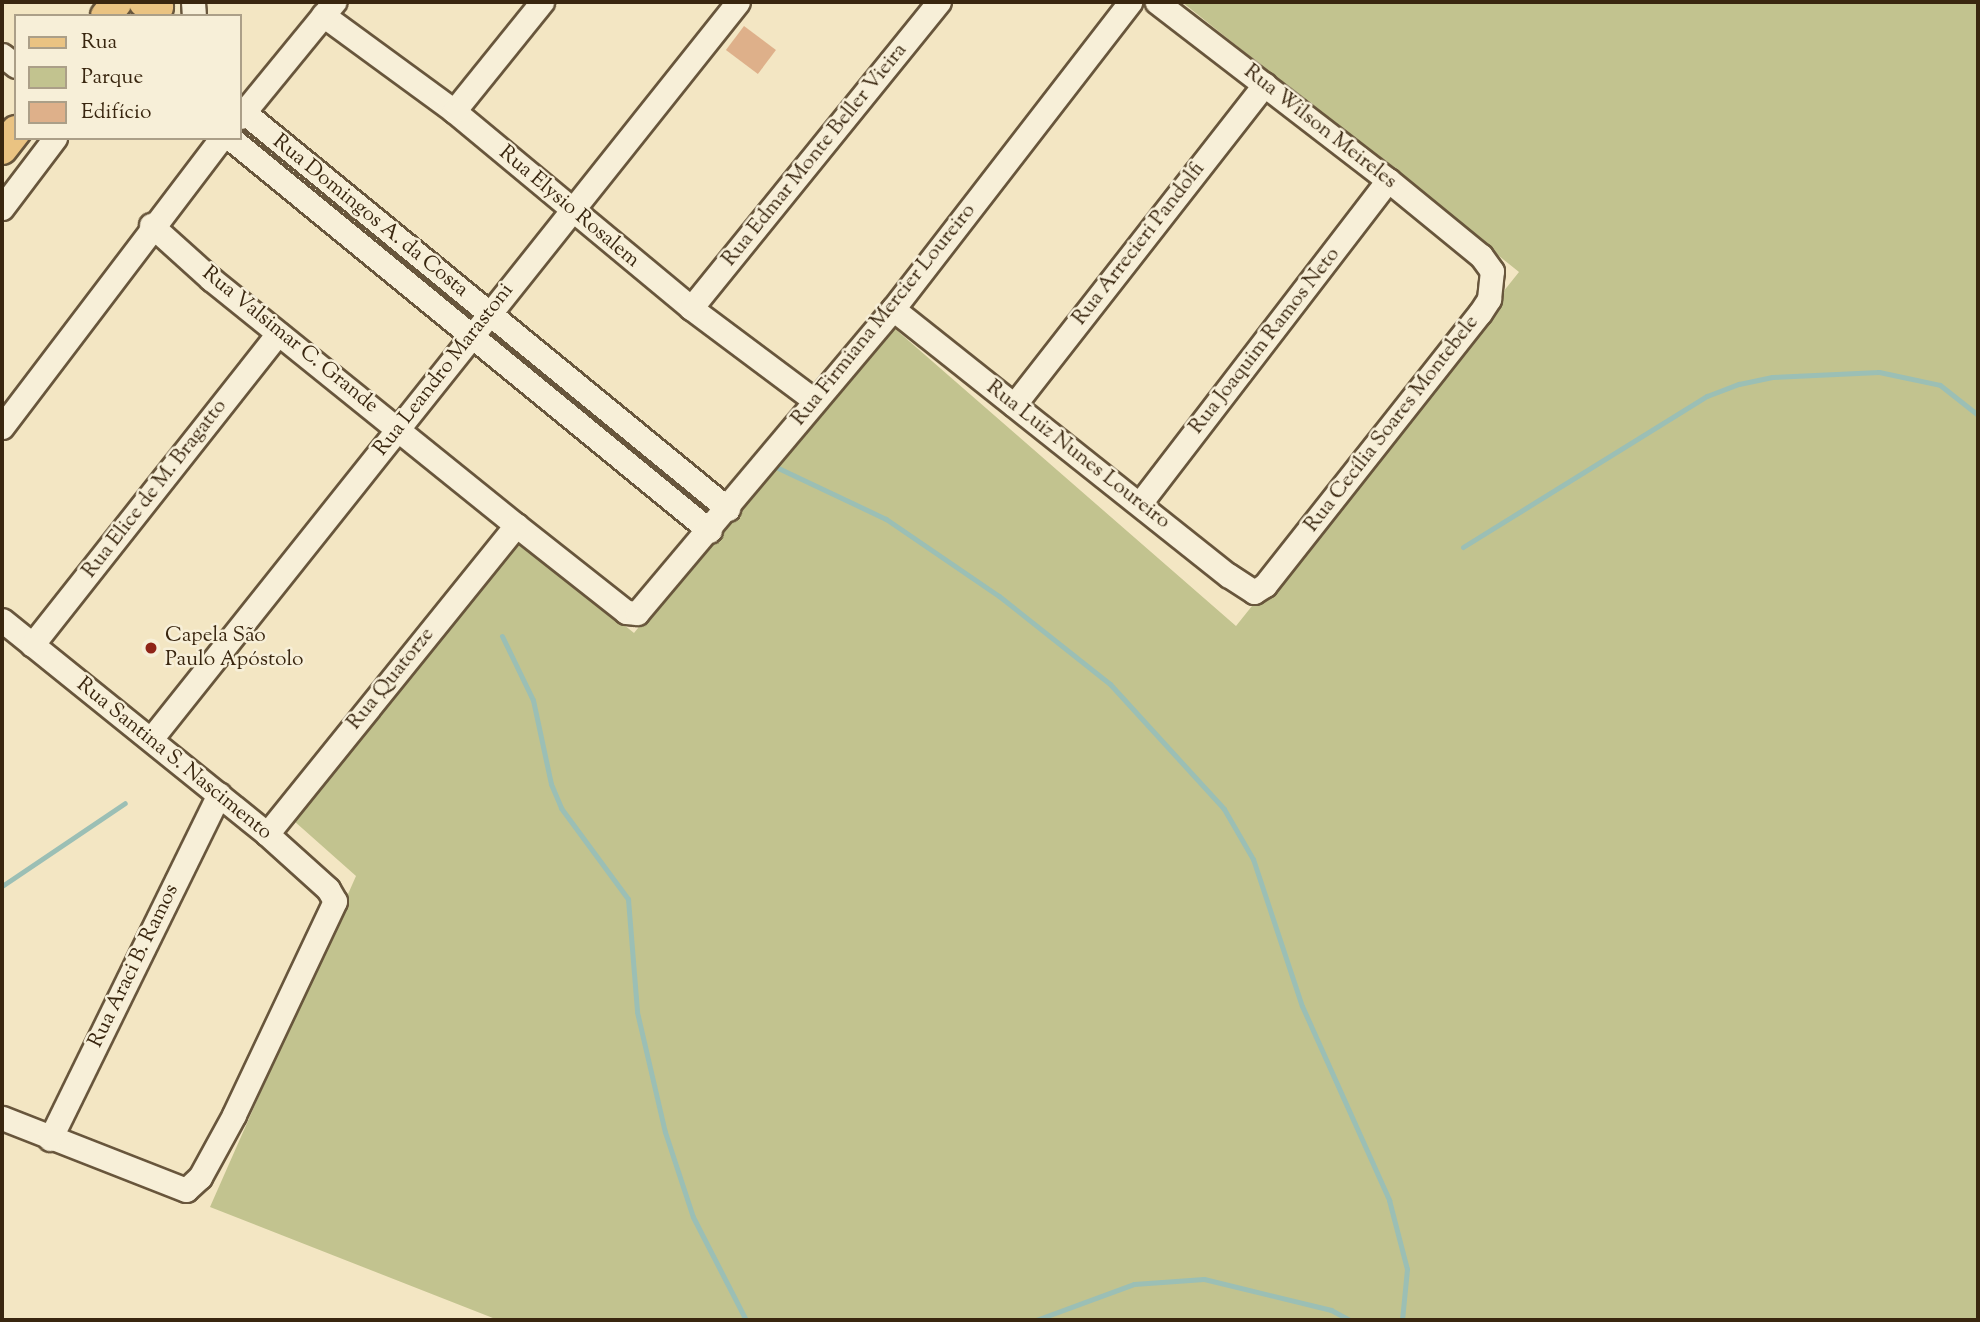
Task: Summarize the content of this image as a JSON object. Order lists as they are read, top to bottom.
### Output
{
  "streets": {
    "street": [
      "Rua Wilson Meireles",
      "Rua Edmar Monte Beller Vieira",
      "Rua Elysio Rosalem",
      "Rua Domingos A. da Costa",
      "Rua Arrecieri Pandolfi",
      "Rua Firmiana Mercier Loureiro",
      "Rua Valsimar C. Grande",
      "Rua Joaquim Ramos Neto",
      "Rua Leandro Marastoni",
      "Rua Cecília Soares Montebele",
      "Rua Luiz Nunes Loureiro",
      "Rua Elice de M. Bragatto",
      "Rua Quatorze",
      "Rua Santina S. Nascimento",
      "Rua Araci B. Ramos"
    ]
  },
  "crossings": [
    ["Rua Wilson Meireles", "Rua Arrecieri Pandolfi"],
    ["Rua Wilson Meireles", "Rua Joaquim Ramos Neto"],
    ["Rua Wilson Meireles", "Rua Cecília Soares Montebele"],
    ["Rua Edmar Monte Beller Vieira", "Rua Elysio Rosalem"],
    ["Rua Elysio Rosalem", "Rua Firmiana Mercier Loureiro"],
    ["Rua Elysio Rosalem", "Rua Leandro Marastoni"],
    ["Rua Domingos A. da Costa", "Rua Firmiana Mercier Loureiro"],
    ["Rua Domingos A. da Costa", "Rua Leandro Marastoni"],
    ["Rua Arrecieri Pandolfi", "Rua Luiz Nunes Loureiro"],
    ["Rua Firmiana Mercier Loureiro", "Rua Valsimar C. Grande"],
    ["Rua Firmiana Mercier Loureiro", "Rua Luiz Nunes Loureiro"],
    ["Rua Valsimar C. Grande", "Rua Leandro Marastoni"],
    ["Rua Valsimar C. Grande", "Rua Elice de M. Bragatto"],
    ["Rua Valsimar C. Grande", "Rua Quatorze"],
    ["Rua Joaquim Ramos Neto", "Rua Luiz Nunes Loureiro"],
    ["Rua Leandro Marastoni", "Rua Santina S. Nascimento"],
    ["Rua Cecília Soares Montebele", "Rua Luiz Nunes Loureiro"],
    ["Rua Elice de M. Bragatto", "Rua Santina S. Nascimento"],
    ["Rua Quatorze", "Rua Santina S. Nascimento"],
    ["Rua Santina S. Nascimento", "Rua Araci B. Ramos"]
  ],
  "places": ["Capela São Paulo Apóstolo"],
  "legend": ["Rua", "Parque", "Edifício"]
}
